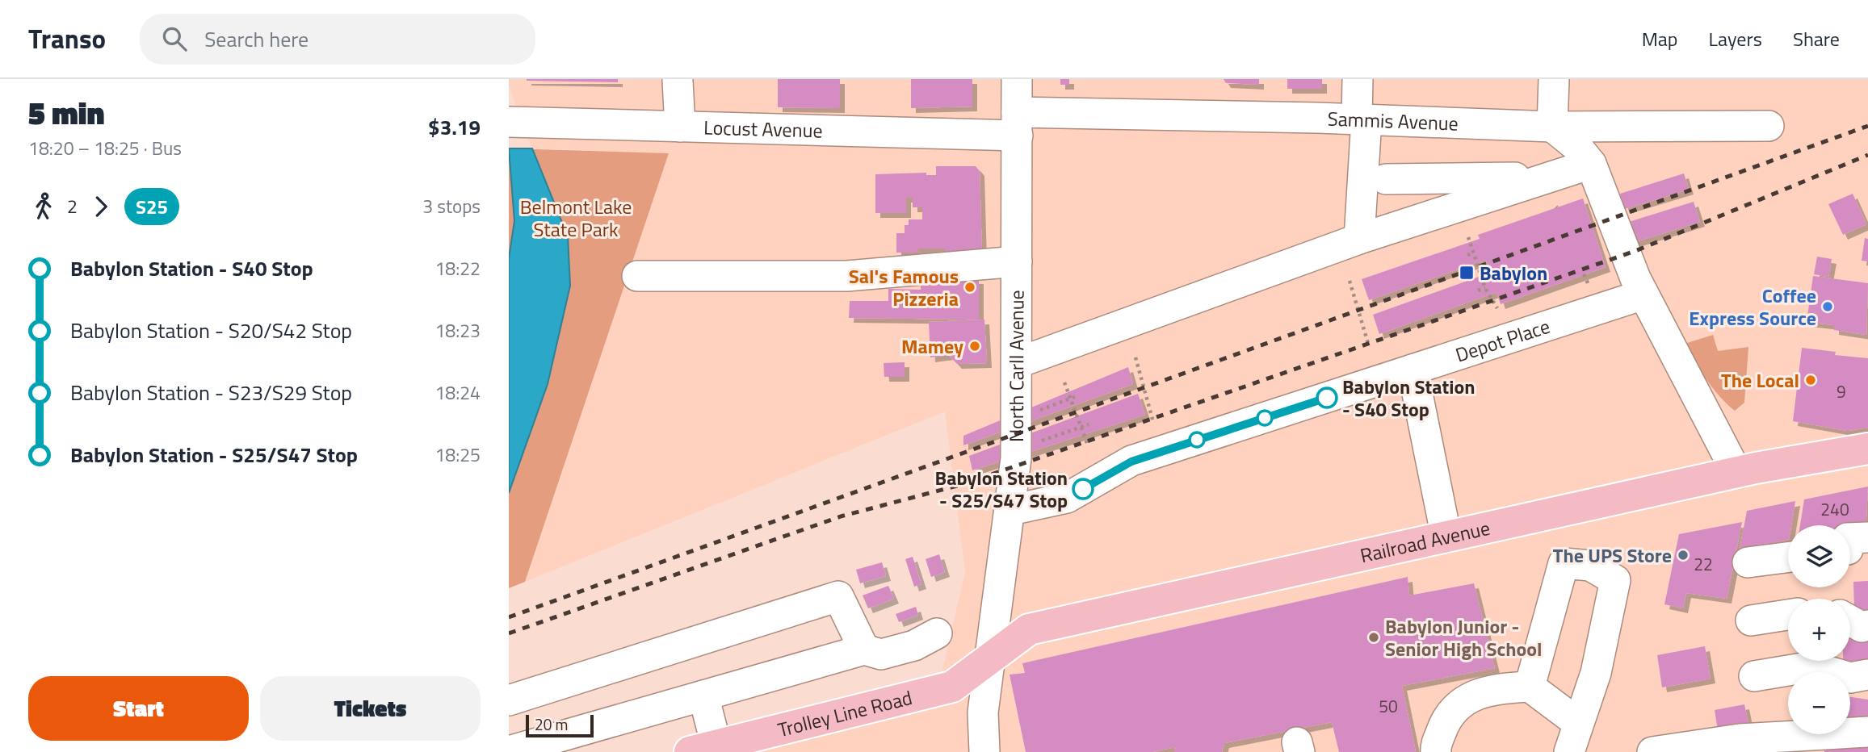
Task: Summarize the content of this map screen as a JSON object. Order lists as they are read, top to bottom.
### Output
{
  "streets": {
    "main road": ["Railroad Avenue", "Trolley Line Road"],
    "street": [
      "Sammis Avenue",
      "Locust Avenue",
      "Depot Place",
      "North Carll Avenue"
    ]
  },
  "crossings": [
    ["Sammis Avenue", "Locust Avenue"],
    ["Sammis Avenue", "North Carll Avenue"],
    ["Locust Avenue", "North Carll Avenue"],
    ["Depot Place", "North Carll Avenue"],
    ["North Carll Avenue", "Railroad Avenue"],
    ["North Carll Avenue", "Trolley Line Road"],
    ["Railroad Avenue", "Trolley Line Road"]
  ],
  "parks": ["Belmont Lake State Park"],
  "places": {
    "transit": ["Babylon"],
    "other": [
      "Sal's Famous Pizzeria",
      "Coffee Express Source",
      "Mamey",
      "The Local",
      "Babylon Station - S40 Stop",
      "Babylon Station - S25/S47 Stop",
      "The UPS Store",
      "Babylon Junior - Senior High School"
    ]
  },
  "lines": ["bus line S25"],
  "house_numbers": [
    "9",
    "240",
    "22",
    "50"
  ],
  "scale_bar": "20 m",
  "page": {
    "header": "Transo",
    "search": "Search here",
    "nav": ["Map", "Layers", "Share"],
    "heading": ["5 min", "18:20 – 18:25 · Bus", "$3.19"],
    "legs": ["2", "S25", "3 stops"],
    "list": [
      {
        "name": "Babylon Station - S40 Stop",
        "value": "18:22"
      },
      {
        "name": "Babylon Station - S20/S42 Stop",
        "value": "18:23"
      },
      {
        "name": "Babylon Station - S23/S29 Stop",
        "value": "18:24"
      },
      {
        "name": "Babylon Station - S25/S47 Stop",
        "value": "18:25"
      }
    ],
    "map_buttons": ["+", "−"],
    "buttons": ["Start", "Tickets"],
    "scale": "20 m"
  }
}
